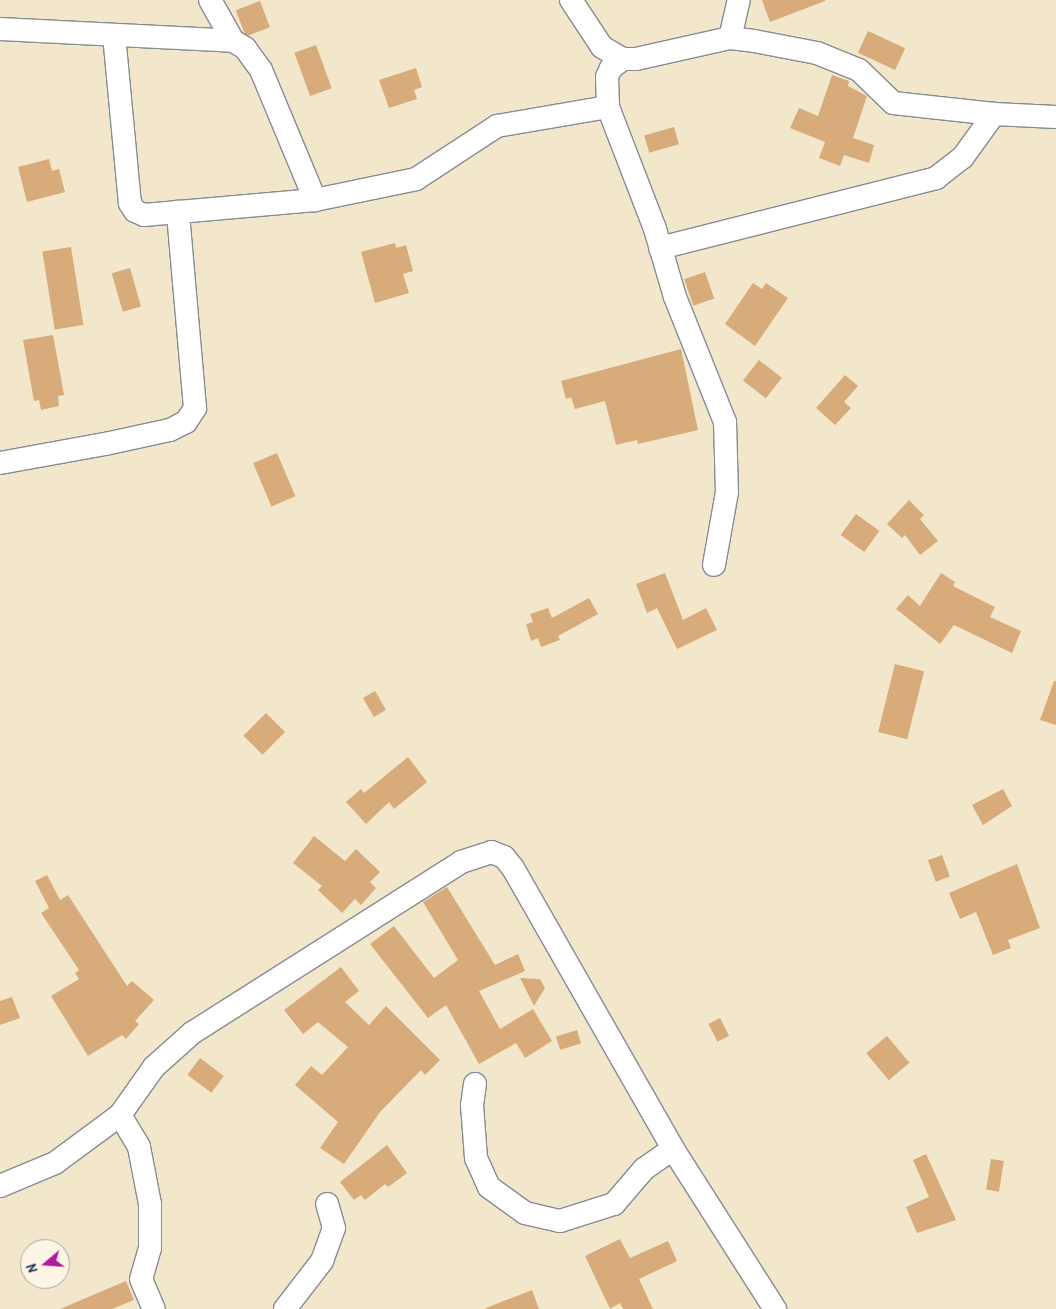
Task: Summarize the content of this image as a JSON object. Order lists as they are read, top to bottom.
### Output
{
  "north": "left"
}
